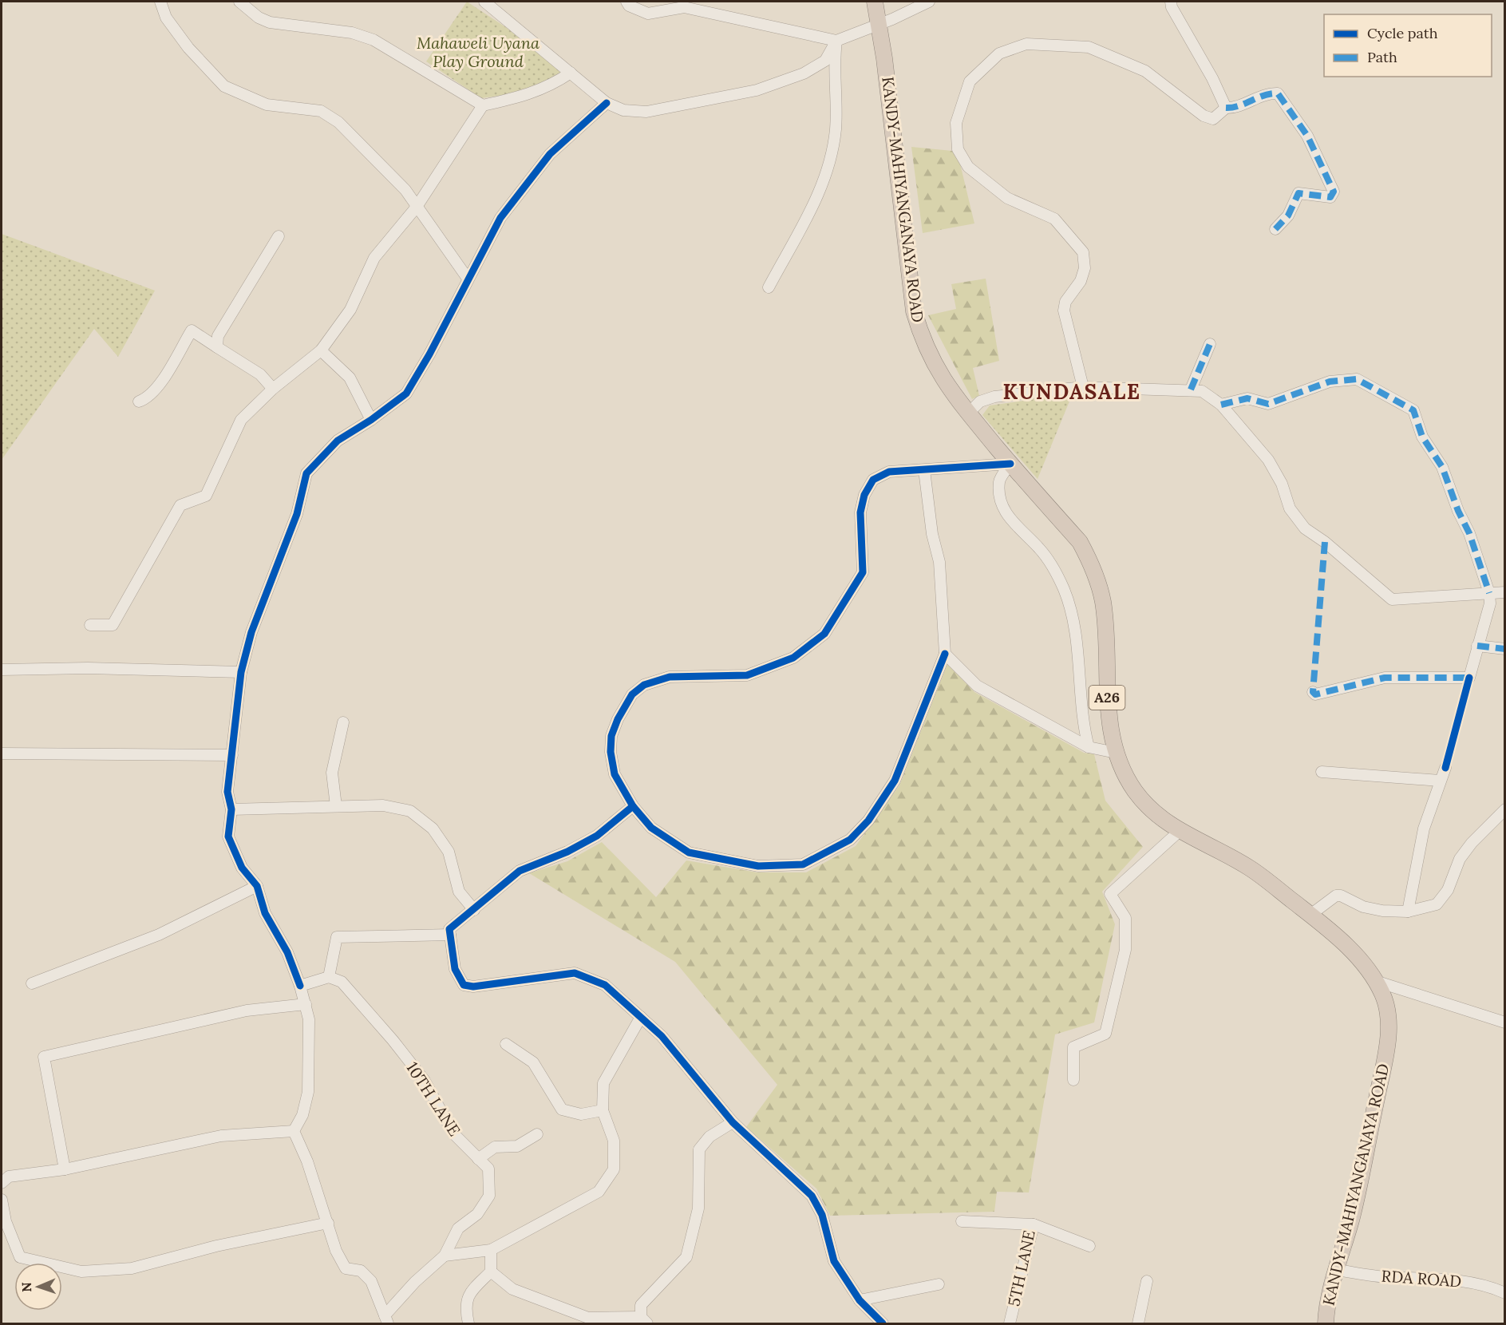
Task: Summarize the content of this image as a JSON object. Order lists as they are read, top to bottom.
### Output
{
  "streets": {
    "highway": ["KANDY-MAHIYANGANAYA ROAD", "A26"],
    "street": ["10TH LANE", "5TH LANE", "RDA ROAD"]
  },
  "crossings": [
    ["KANDY-MAHIYANGANAYA ROAD", "RDA ROAD"]
  ],
  "districts": ["KUNDASALE"],
  "parks": ["Mahaweli Uyana Play Ground"],
  "legend": ["Cycle path", "Path"],
  "north": "left"
}
